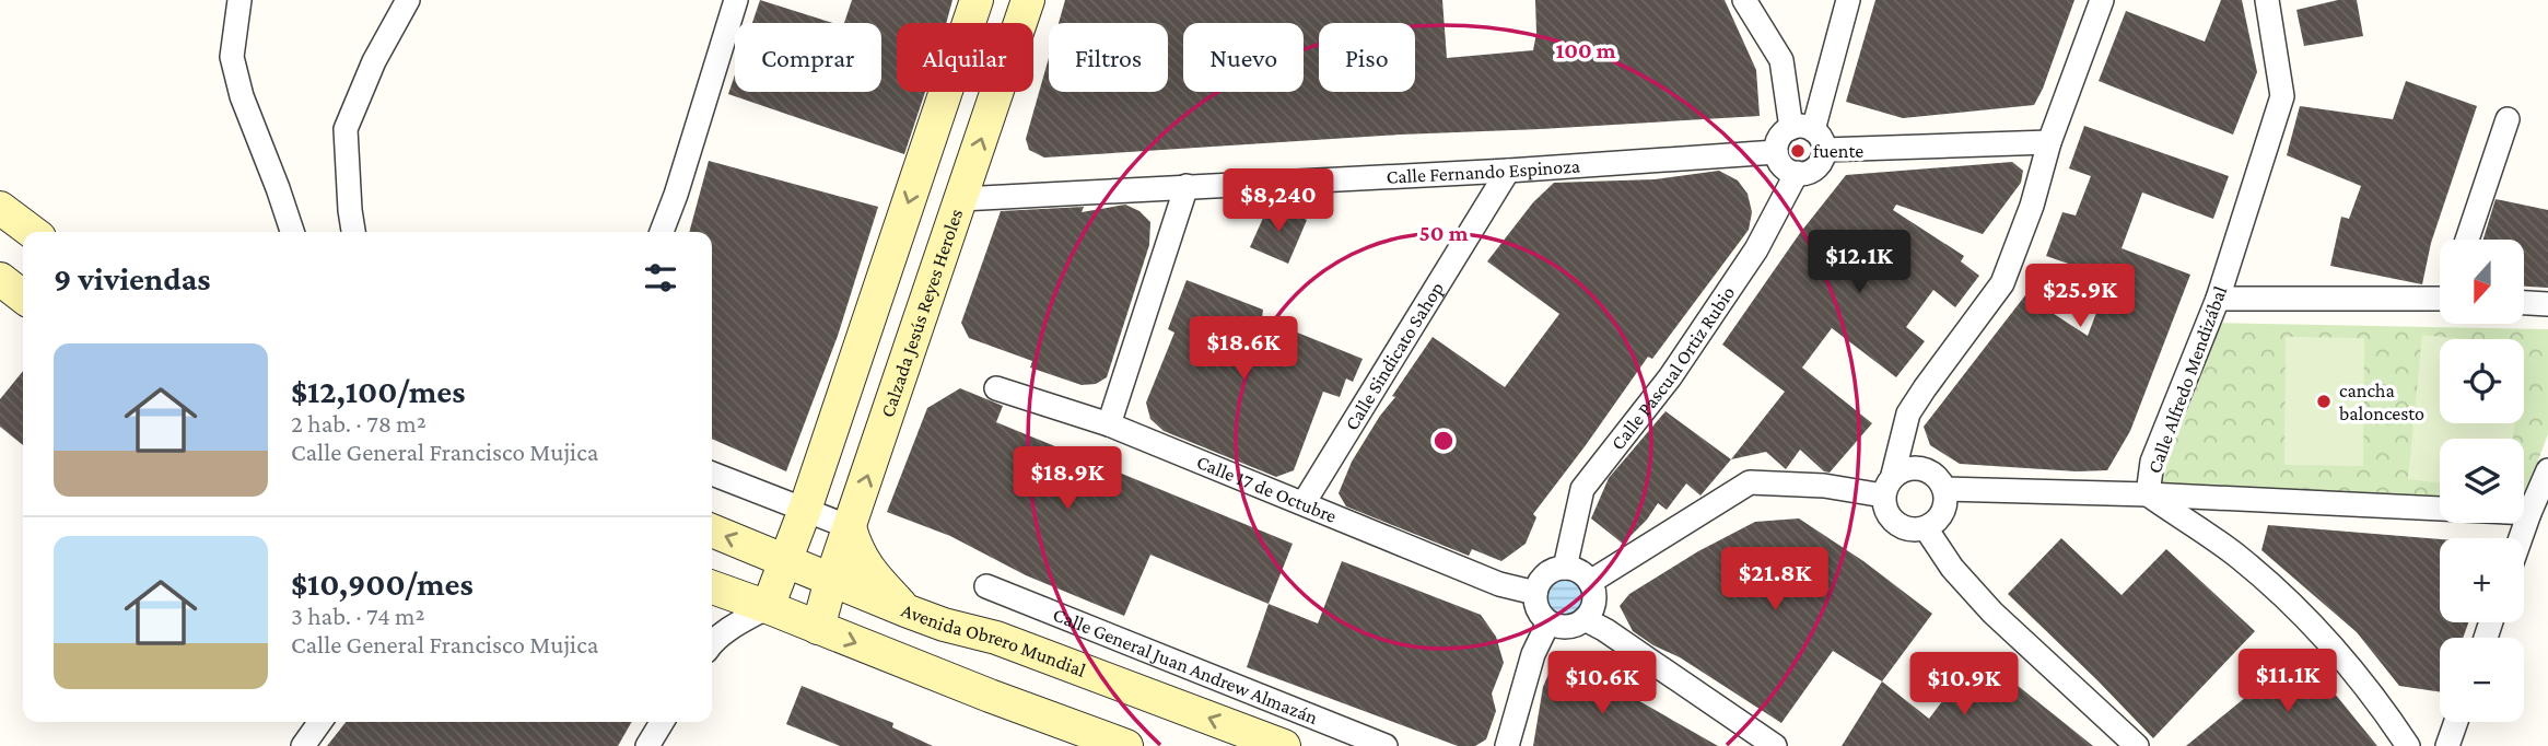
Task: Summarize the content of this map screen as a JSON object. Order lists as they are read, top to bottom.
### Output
{
  "streets": {
    "street": [
      "Calle Fernando Espinoza",
      "Calzada Jesús Reyes Heroles",
      "Calle Sindicato Sahop",
      "Calle Pascual Ortiz Rubio",
      "Calle Alfredo Mendizábal",
      "Calle 17 de Octubre",
      "Avenida Obrero Mundial",
      "Calle General Juan Andrew Almazán"
    ]
  },
  "crossings": [
    ["Calle Fernando Espinoza", "Calzada Jesús Reyes Heroles"],
    ["Calle Fernando Espinoza", "Calle Sindicato Sahop"],
    ["Calle Fernando Espinoza", "Calle Pascual Ortiz Rubio"],
    ["Calzada Jesús Reyes Heroles", "Avenida Obrero Mundial"],
    ["Calle Sindicato Sahop", "Calle 17 de Octubre"],
    ["Calle Pascual Ortiz Rubio", "Calle 17 de Octubre"]
  ],
  "places": ["fuente", "cancha baloncesto"],
  "north": "bottom",
  "page": {
    "chip": [
      "Comprar",
      "Alquilar",
      "Filtros",
      "Nuevo",
      "Piso"
    ],
    "price": [
      "$8,240",
      "$12.1K",
      "$25.9K",
      "$18.6K",
      "$18.9K",
      "$21.8K",
      "$11.1K",
      "$10.6K",
      "$10.9K"
    ],
    "heading": "9 viviendas",
    "map_buttons": ["+", "−"],
    "list": [
      {
        "name": "$12,100/mes",
        "note": "2 hab. · 78 m² · Calle General Francisco Mujica"
      },
      {
        "name": "$10,900/mes",
        "note": "3 hab. · 74 m² · Calle General Francisco Mujica"
      }
    ]
  },
  "rings": ["100 m", "50 m"]
}
